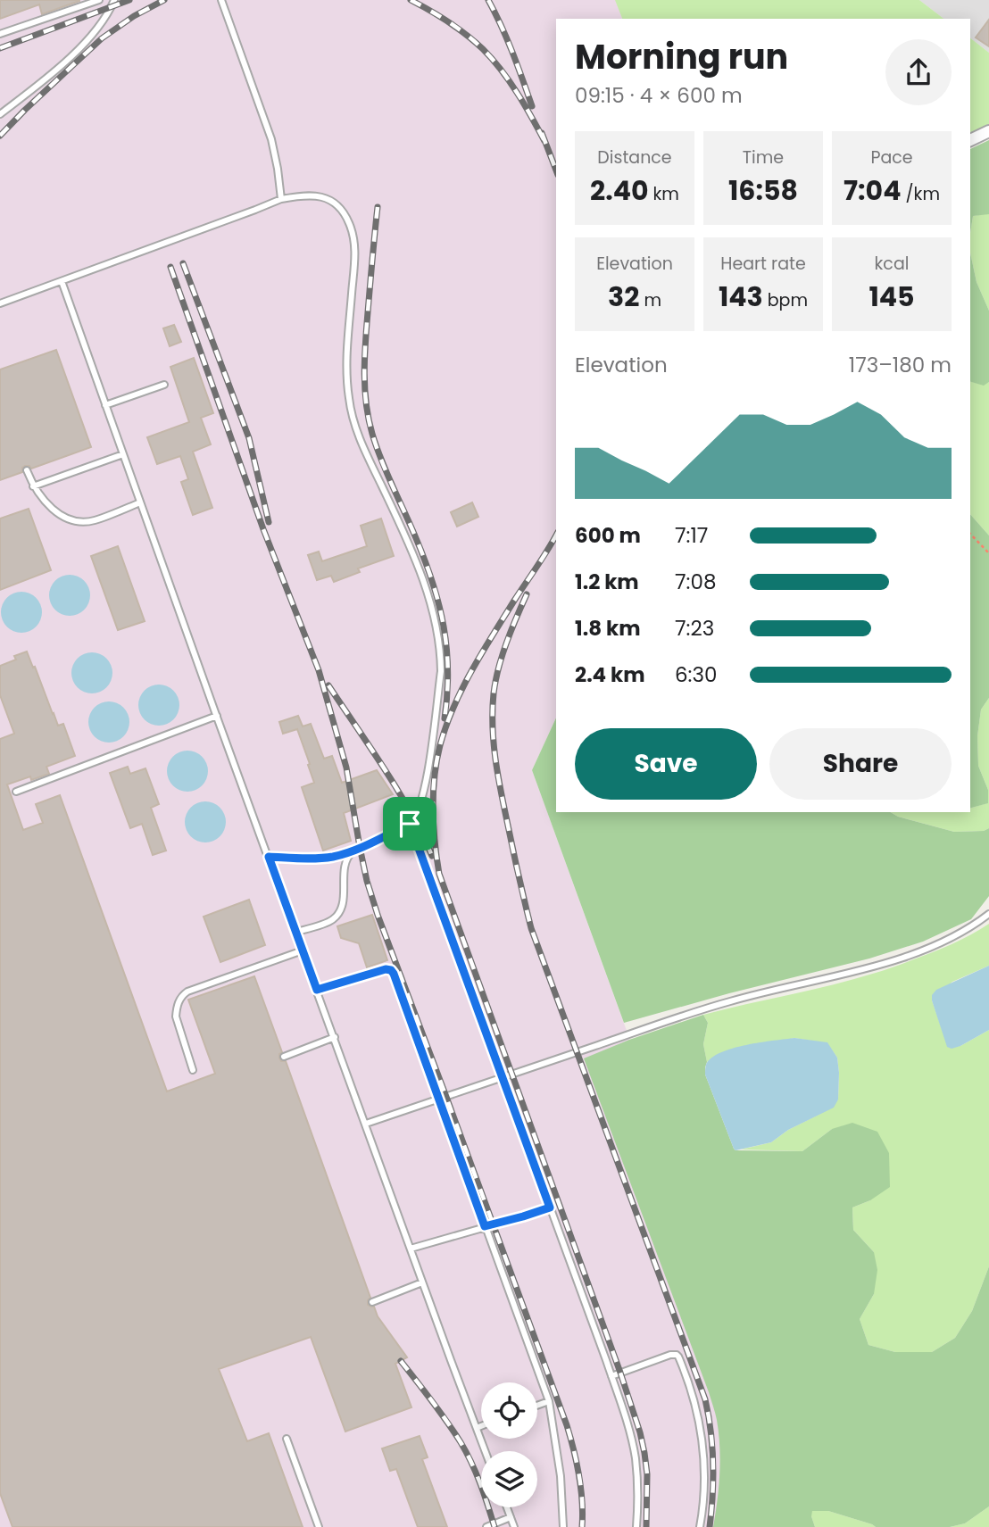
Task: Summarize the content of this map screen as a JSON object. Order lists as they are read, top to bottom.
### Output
{
  "page": {
    "heading": ["Morning run", "09:15 · 4 × 600 m"],
    "stats": [
      ["Distance", "2.40 km"],
      ["Time", "16:58"],
      ["Pace", "7:04 /km"],
      ["Elevation", "32 m"],
      ["Heart rate", "143 bpm"],
      ["kcal", "145"]
    ],
    "chart": ["Elevation", "173–180 m"],
    "list": [
      {
        "name": "600 m",
        "note": "7:17"
      },
      {
        "name": "1.2 km",
        "note": "7:08"
      },
      {
        "name": "1.8 km",
        "note": "7:23"
      },
      {
        "name": "2.4 km",
        "note": "6:30"
      }
    ],
    "buttons": ["Save", "Share"]
  }
}
